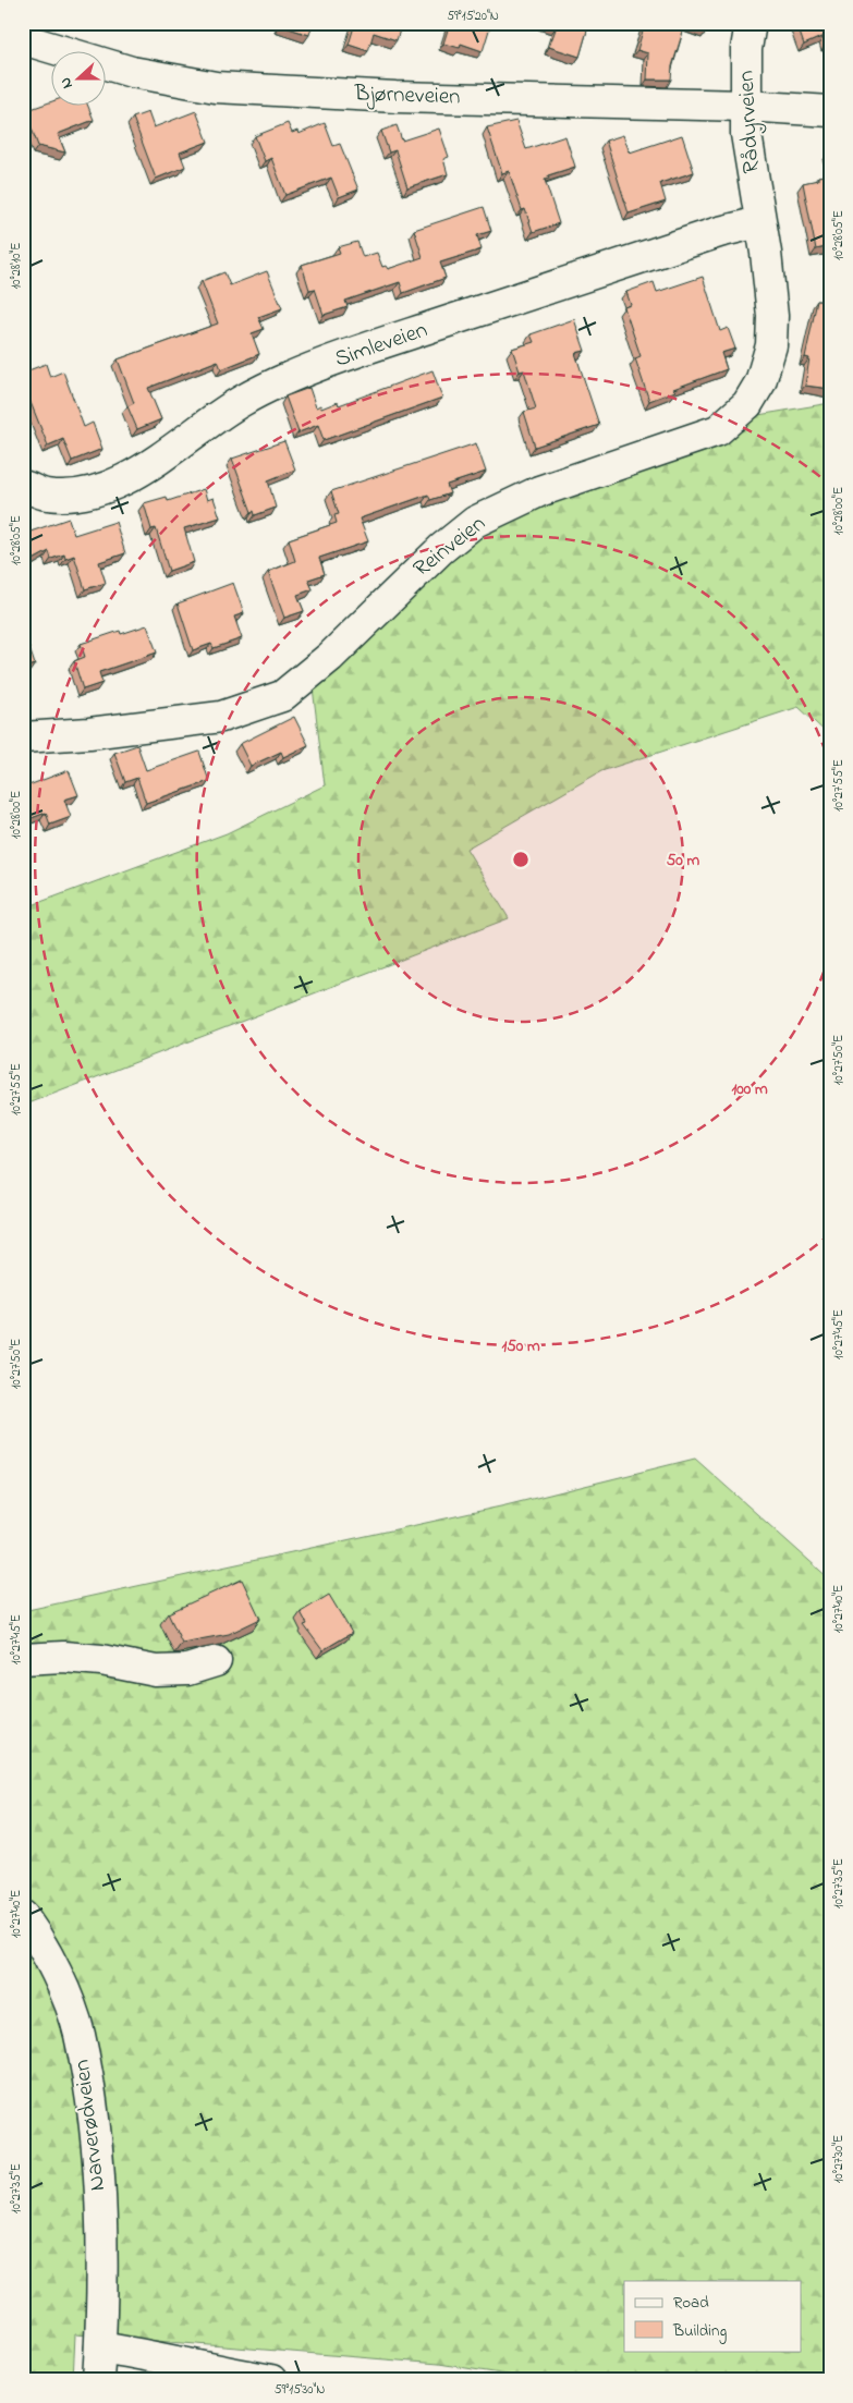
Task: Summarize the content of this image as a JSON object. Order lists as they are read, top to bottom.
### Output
{
  "streets": {
    "street": [
      "Bjørneveien",
      "Rådyrveien",
      "Simleveien",
      "Reinveien",
      "Narverødveien"
    ]
  },
  "crossings": [
    ["Bjørneveien", "Rådyrveien"],
    ["Rådyrveien", "Simleveien"],
    ["Rådyrveien", "Reinveien"],
    ["Simleveien", "Reinveien"]
  ],
  "legend": ["Road", "Building"],
  "north": "left",
  "coordinates": [
    "59°15'20\"N",
    "10°28'05\"E",
    "10°28'10\"E",
    "10°28'00\"E",
    "10°27'55\"E",
    "10°27'50\"E",
    "10°27'45\"E",
    "10°27'40\"E",
    "10°27'35\"E",
    "10°27'30\"E",
    "59°15'30\"N"
  ],
  "rings": ["50 m", "100 m", "150 m"]
}
